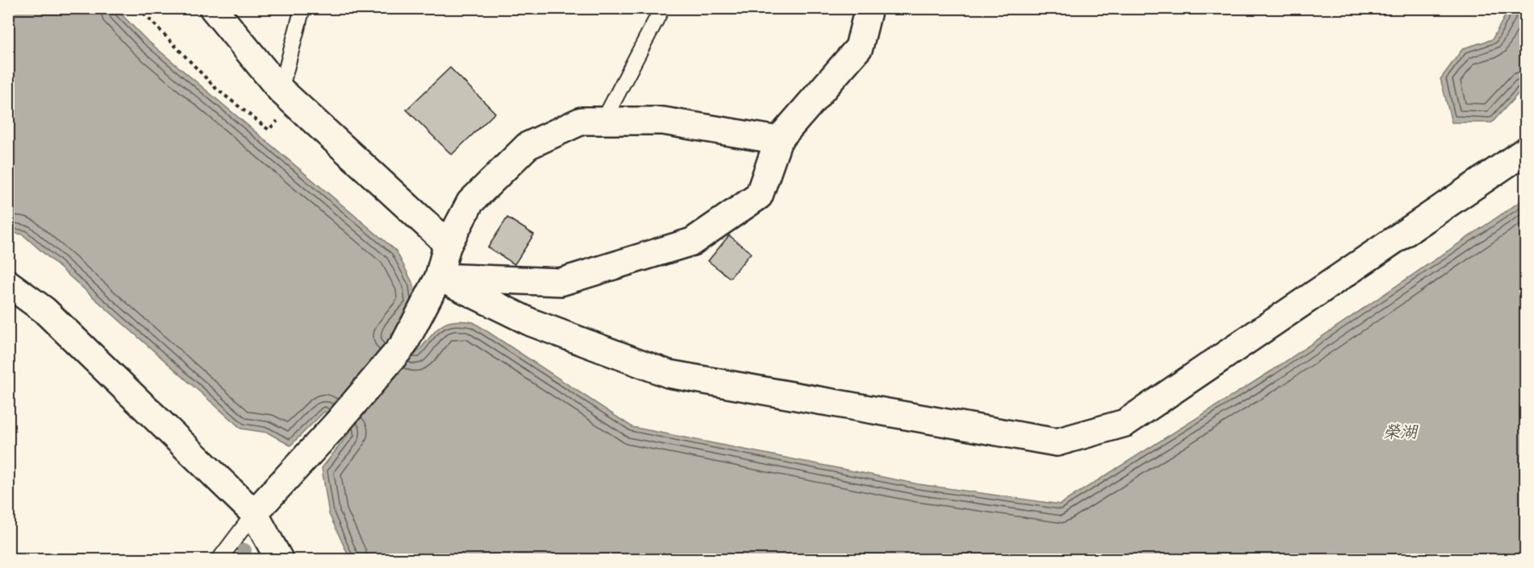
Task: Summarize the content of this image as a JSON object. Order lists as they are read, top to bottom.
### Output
{
  "water": ["榮湖"]
}
